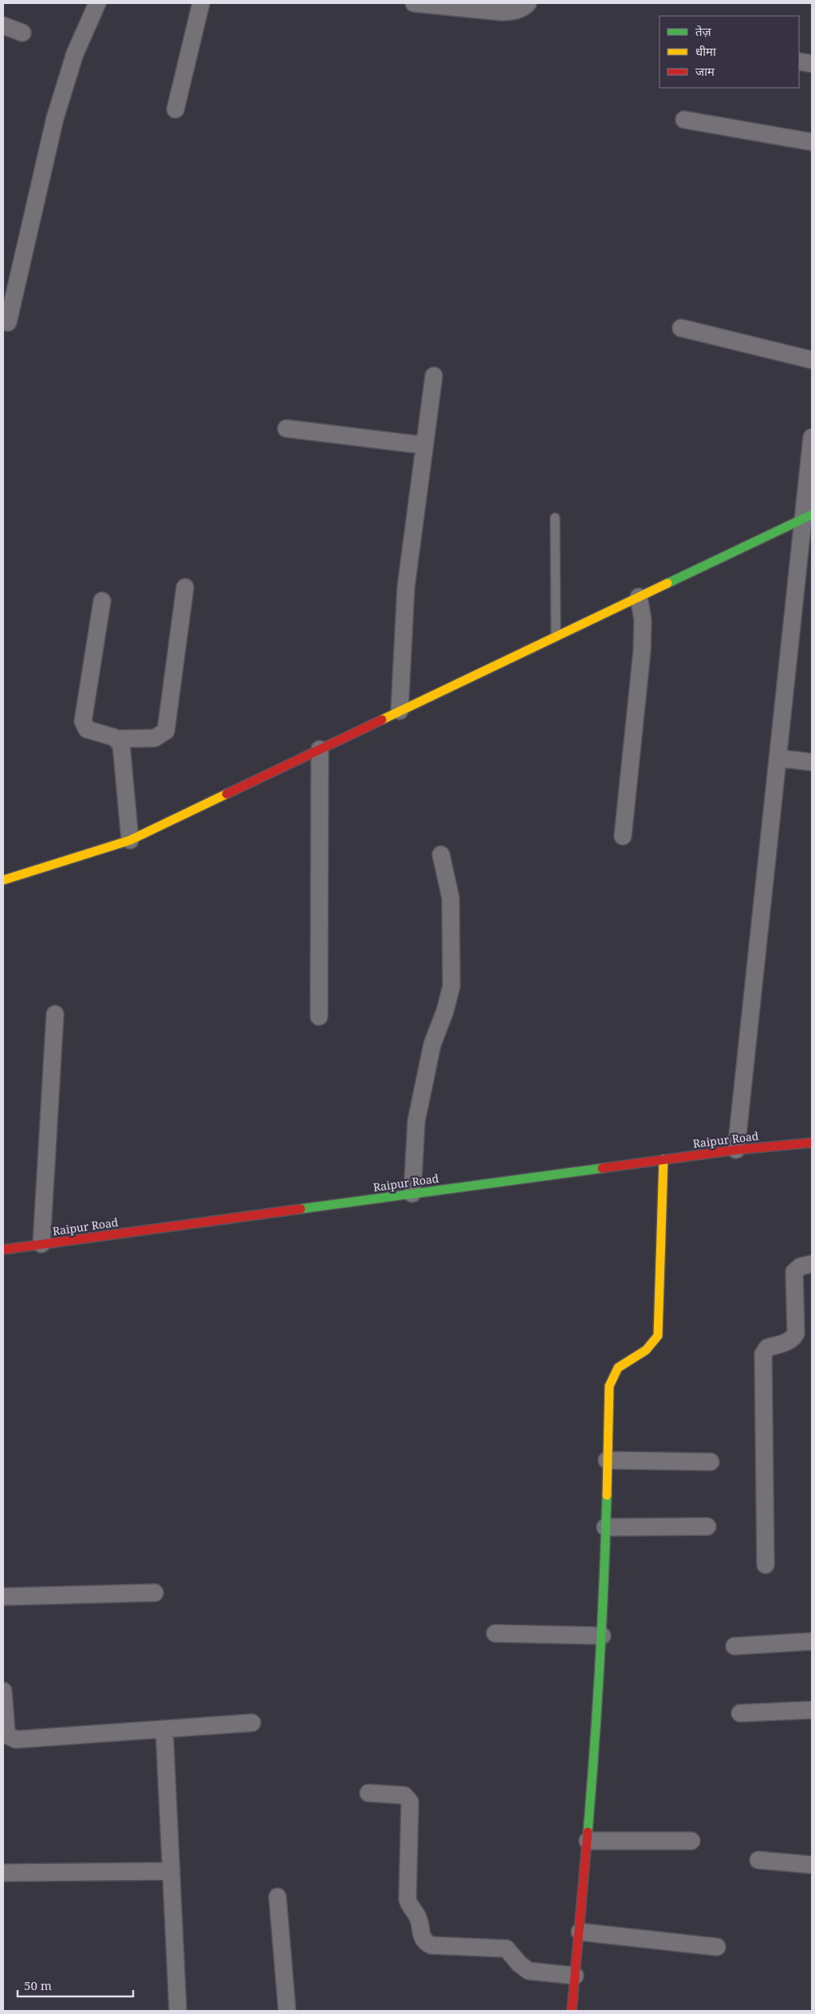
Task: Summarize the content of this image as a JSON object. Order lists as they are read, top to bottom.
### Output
{
  "streets": {
    "street": ["Raipur Road"]
  },
  "legend": ["तेज़", "धीमा", "जाम"],
  "scale_bar": "50 m"
}
